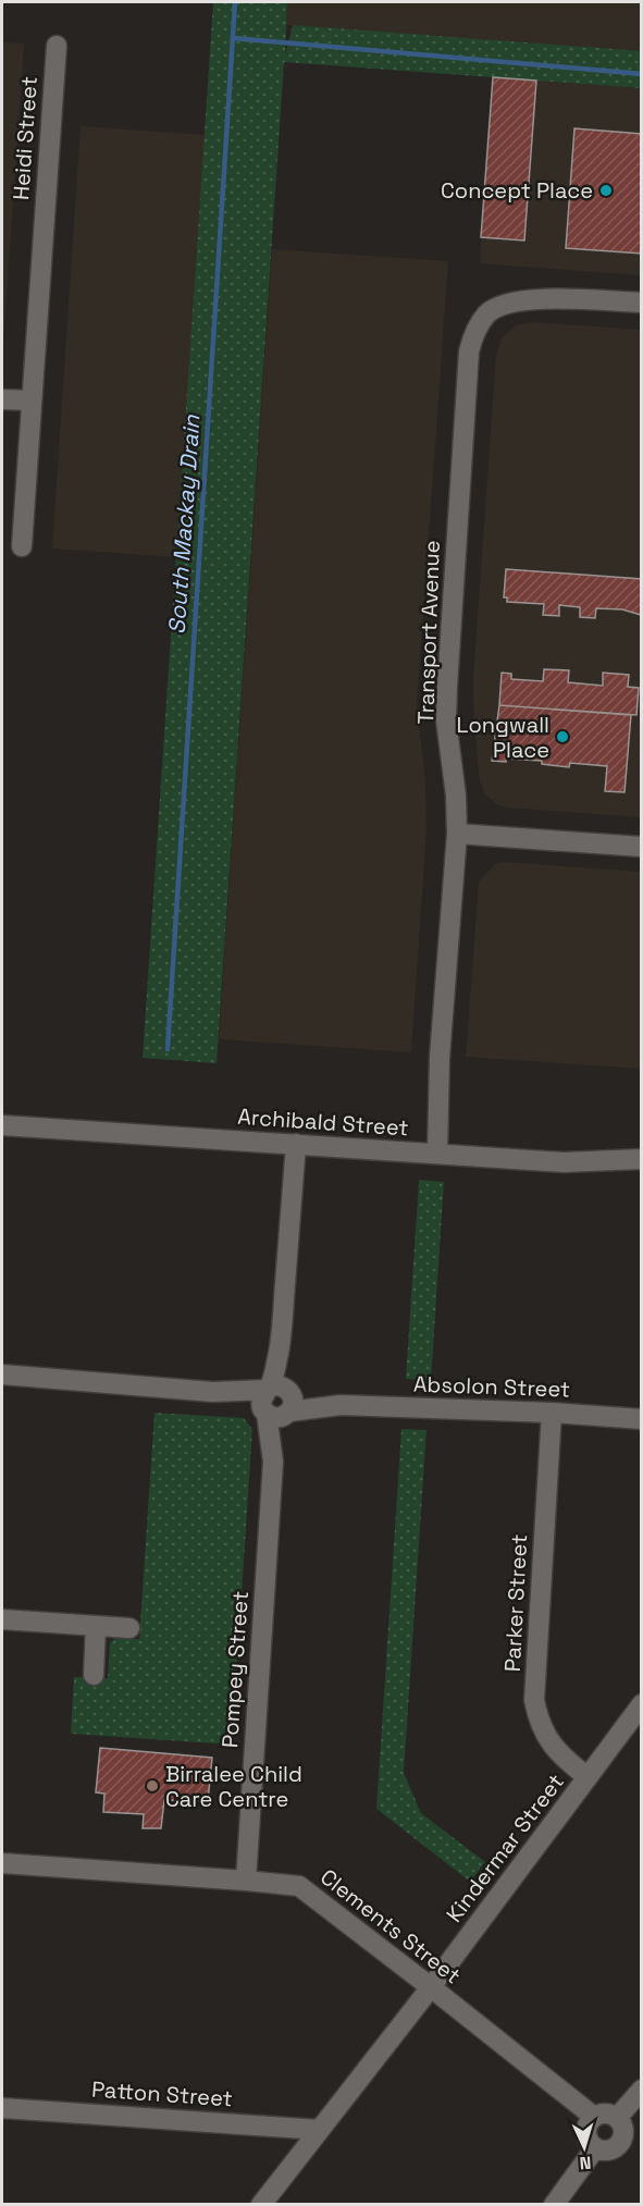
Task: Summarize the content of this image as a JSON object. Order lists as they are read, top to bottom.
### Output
{
  "streets": {
    "street": [
      "Heidi Street",
      "Transport Avenue",
      "Archibald Street",
      "Absolon Street",
      "Parker Street",
      "Pompey Street",
      "Kindermar Street",
      "Clements Street",
      "Patton Street"
    ]
  },
  "crossings": [
    ["Transport Avenue", "Archibald Street"],
    ["Archibald Street", "Pompey Street"],
    ["Absolon Street", "Parker Street"],
    ["Absolon Street", "Pompey Street"],
    ["Parker Street", "Kindermar Street"],
    ["Pompey Street", "Clements Street"],
    ["Kindermar Street", "Clements Street"],
    ["Kindermar Street", "Patton Street"]
  ],
  "water": ["South Mackay Drain"],
  "places": ["Concept Place", "Longwall Place", "Birralee Child Care Centre"],
  "north": "bottom"
}
